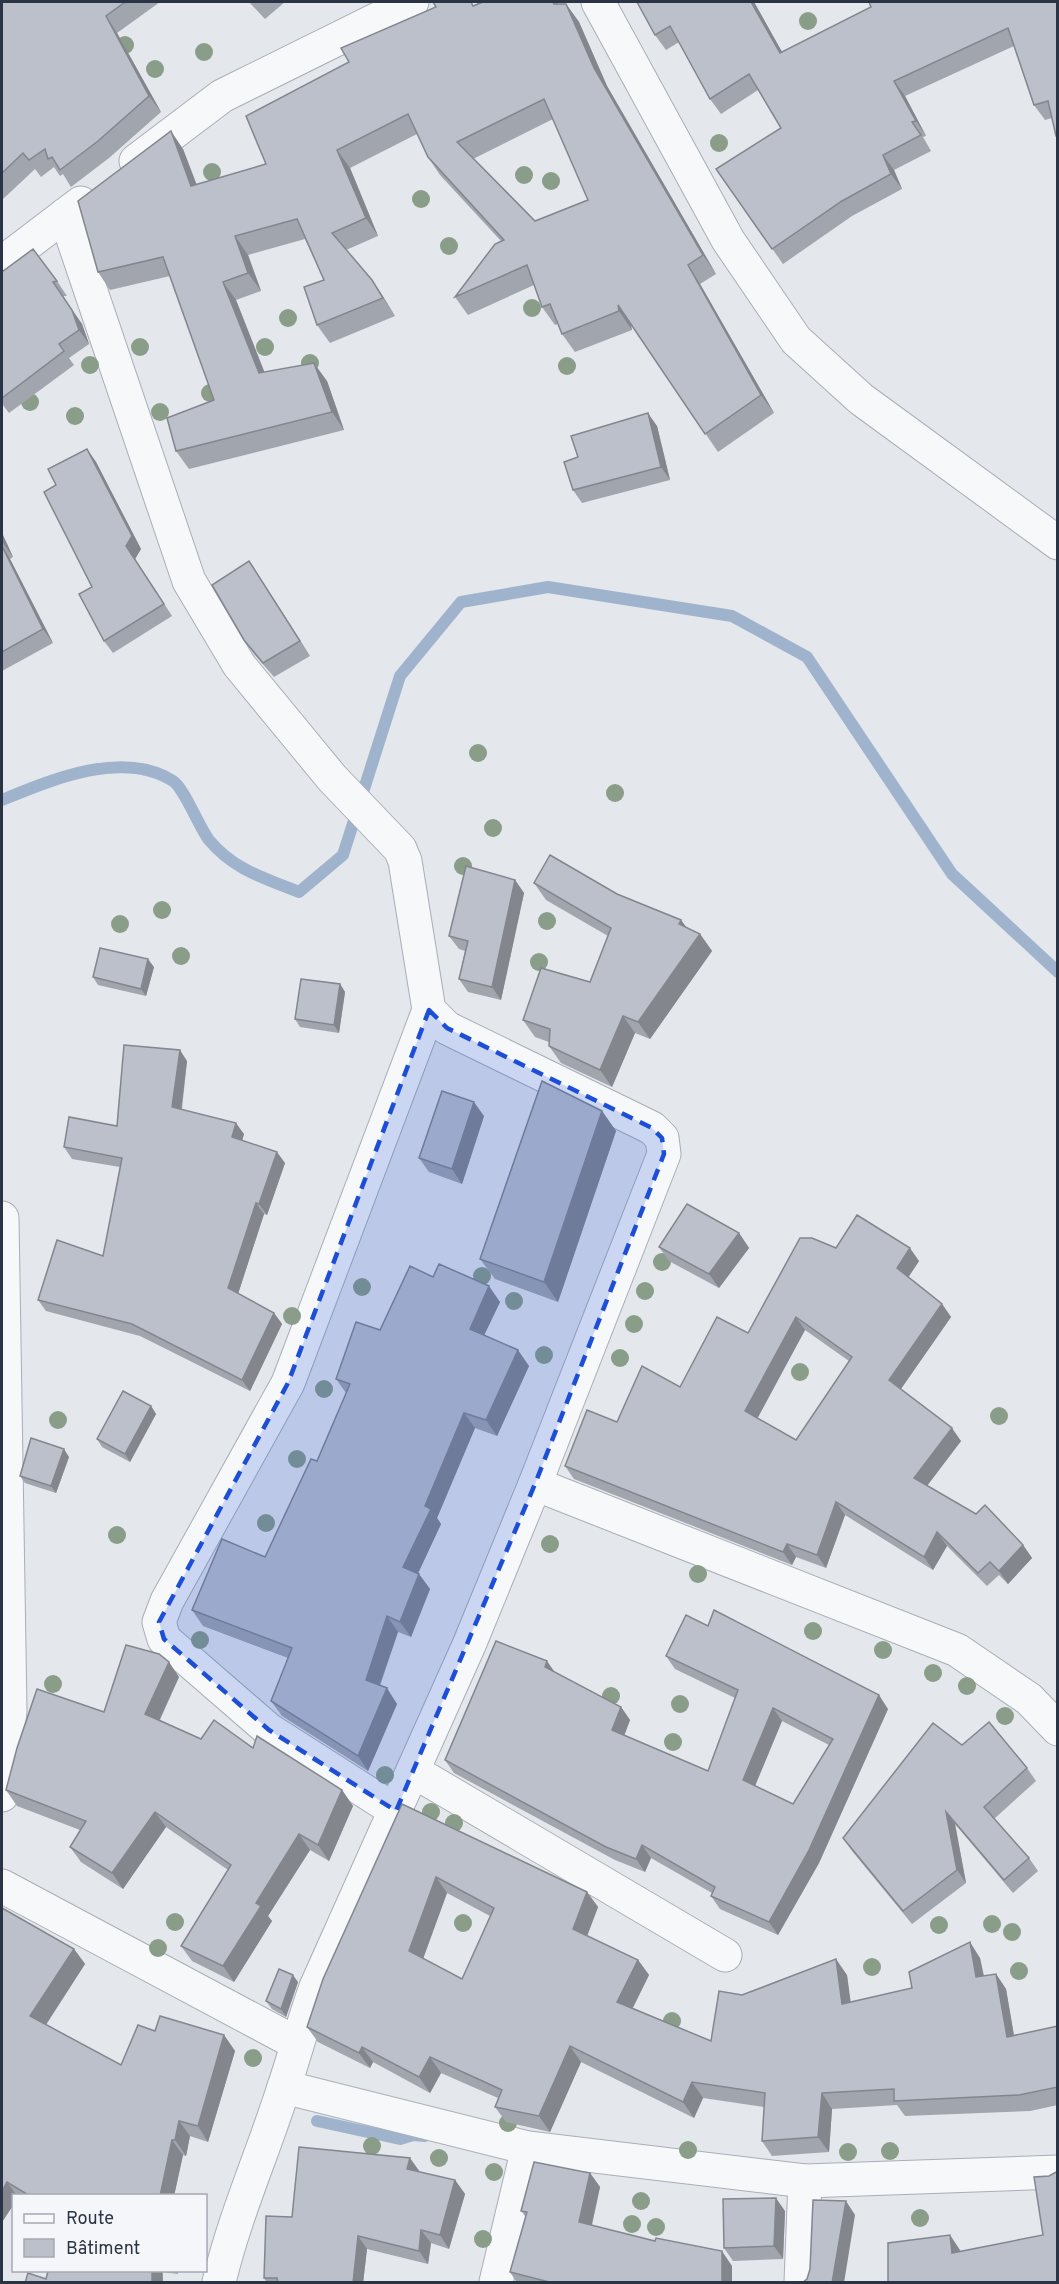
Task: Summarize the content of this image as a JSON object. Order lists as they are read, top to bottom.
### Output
{
  "legend": ["Route", "Bâtiment"]
}
